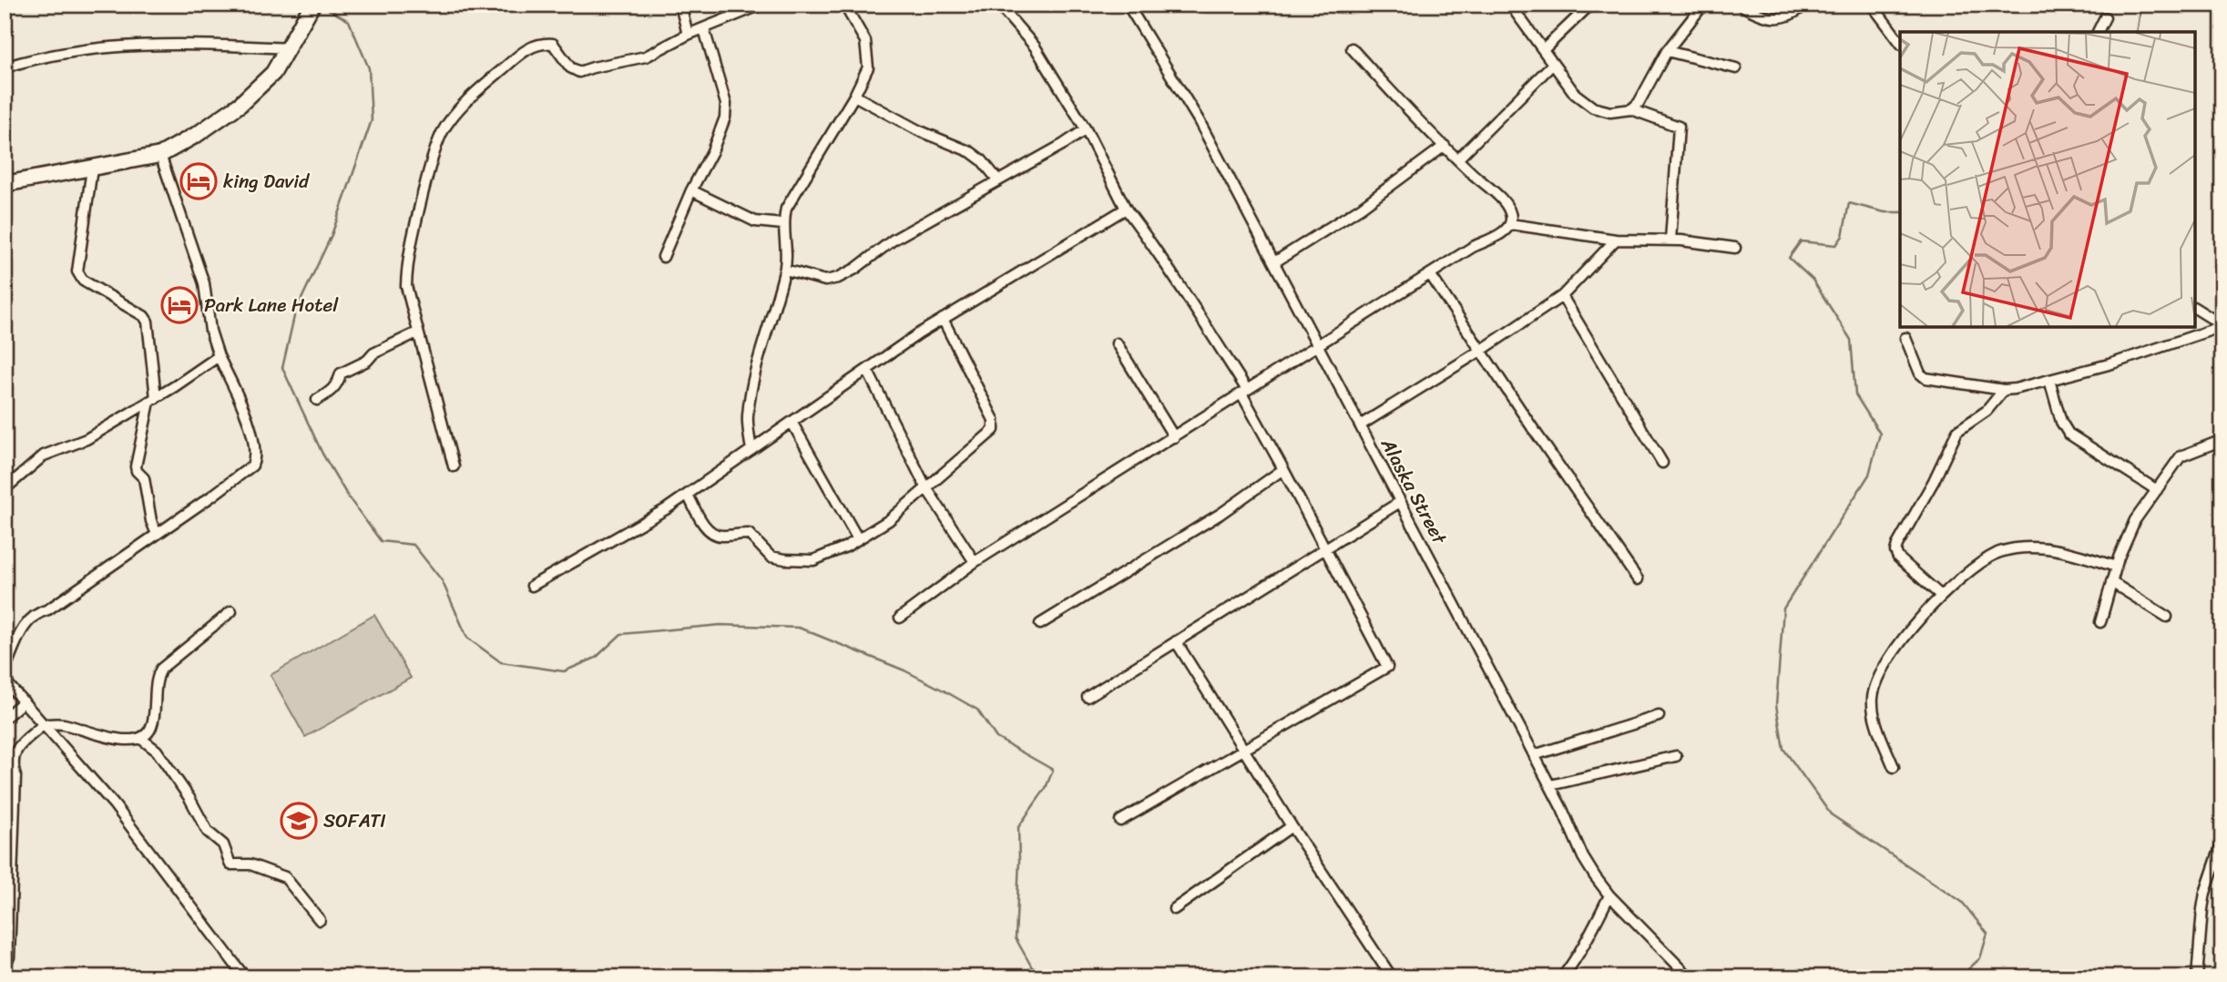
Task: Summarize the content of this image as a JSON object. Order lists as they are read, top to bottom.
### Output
{
  "streets": {
    "street": ["Alaska Street"]
  },
  "places": {
    "hotel": ["king David", "Park Lane Hotel"],
    "school or university": ["SOFATI"]
  }
}
